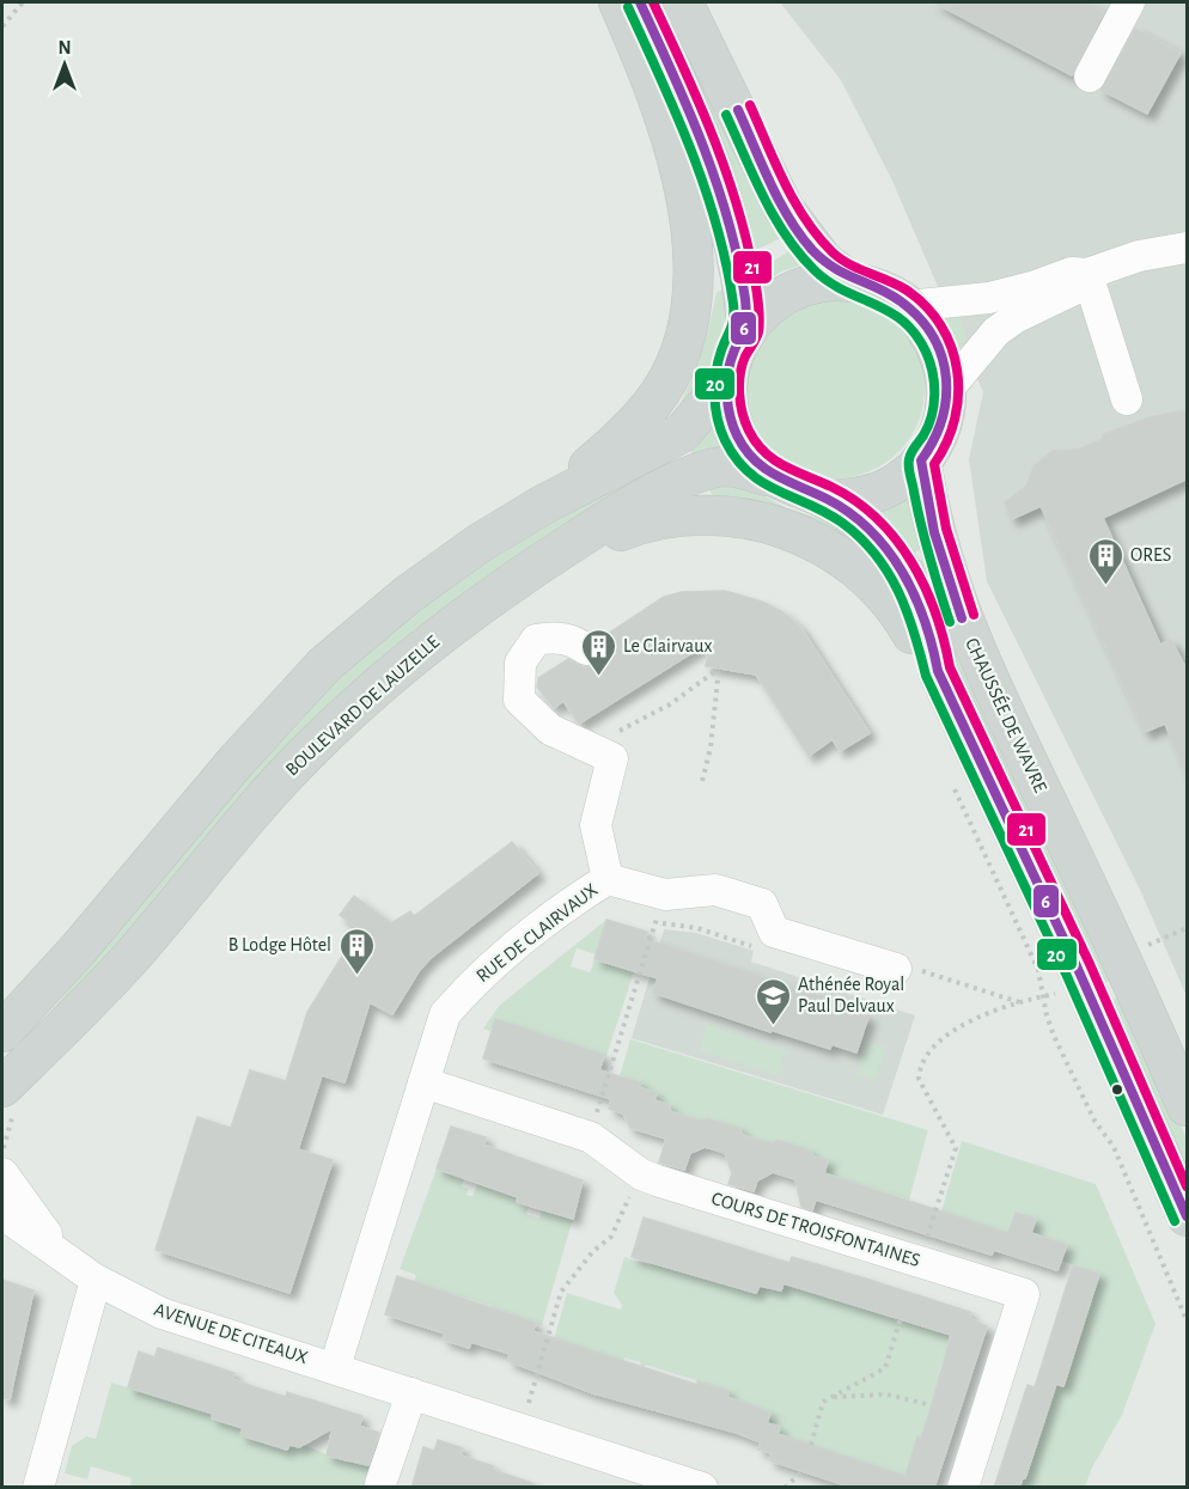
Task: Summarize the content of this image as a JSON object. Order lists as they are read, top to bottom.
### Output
{
  "streets": {
    "main road": ["BOULEVARD DE LAUZELLE", "CHAUSSÉE DE WAVRE"],
    "street": ["RUE DE CLAIRVAUX", "COURS DE TROISFONTAINES", "AVENUE DE CITEAUX"]
  },
  "crossings": [
    ["BOULEVARD DE LAUZELLE", "CHAUSSÉE DE WAVRE"],
    ["RUE DE CLAIRVAUX", "COURS DE TROISFONTAINES"],
    ["RUE DE CLAIRVAUX", "AVENUE DE CITEAUX"]
  ],
  "places": {
    "building": ["ORES", "Le Clairvaux", "B Lodge Hôtel"],
    "school or university": ["Athénée Royal Paul Delvaux"]
  },
  "lines": ["transit line 6", "transit line 21", "transit line 20"],
  "north": "top"
}
